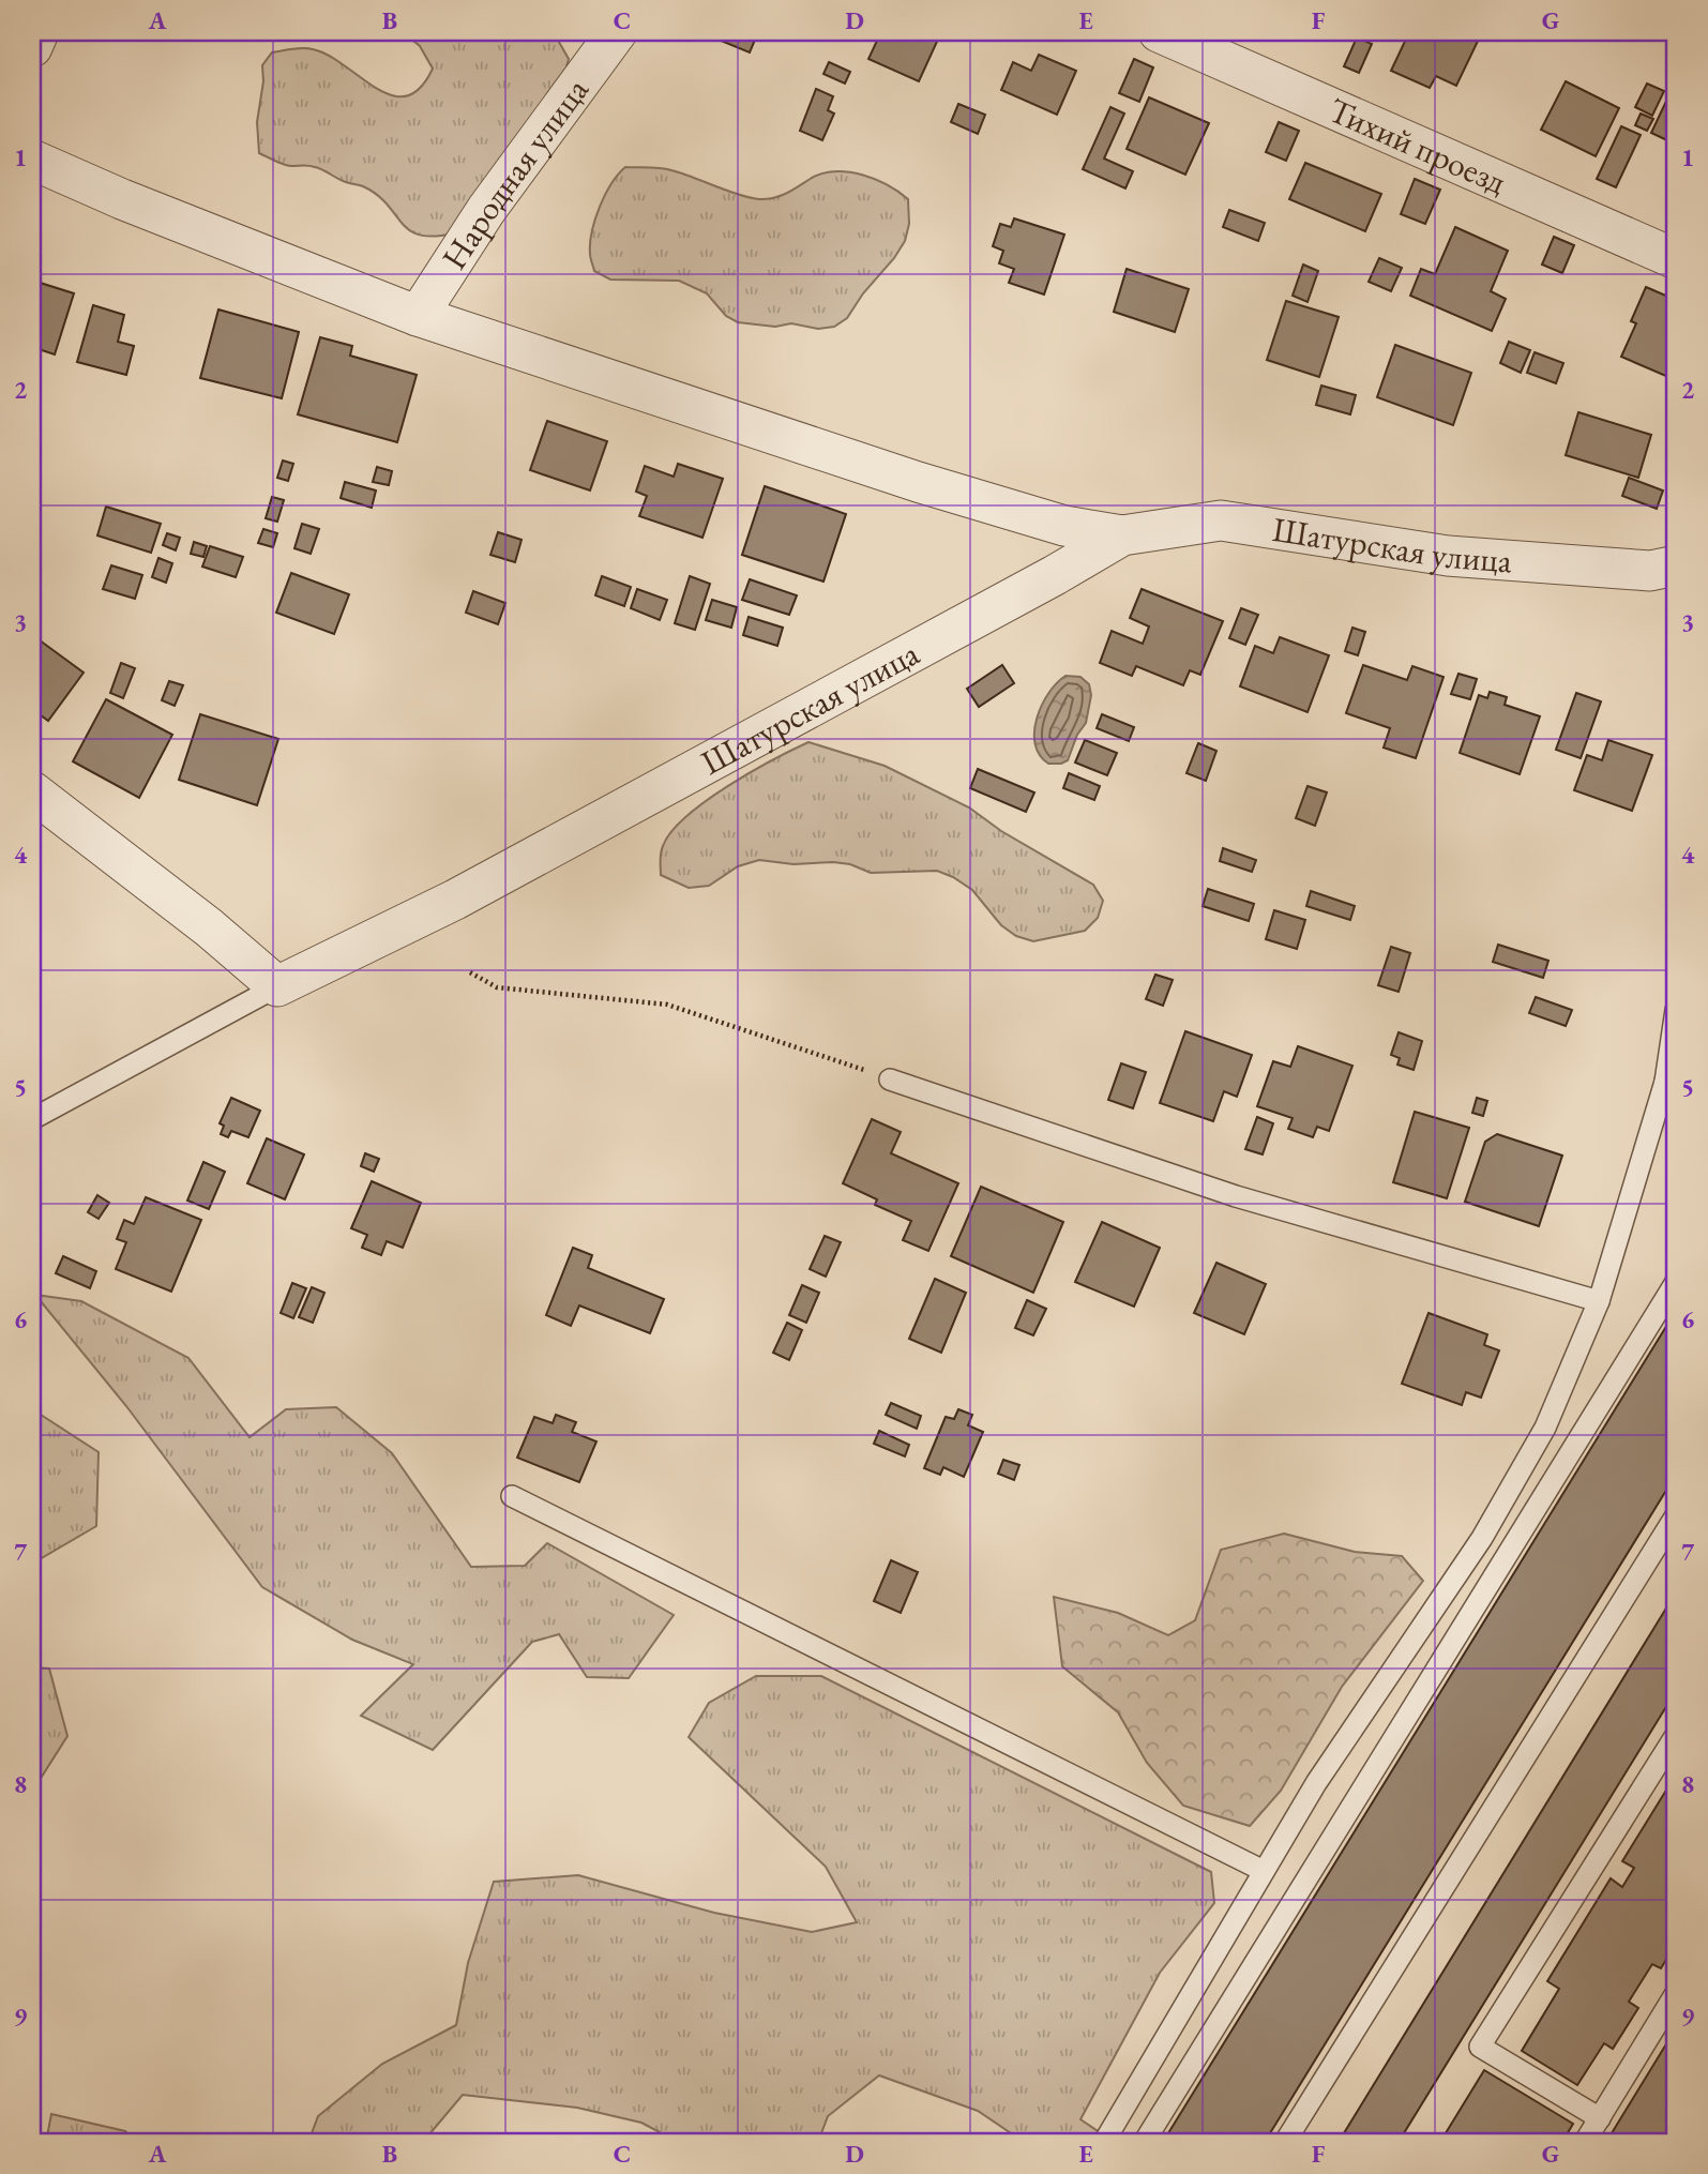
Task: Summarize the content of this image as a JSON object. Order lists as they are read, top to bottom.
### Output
{
  "streets": {
    "street": ["Тихий проезд", "Народная улица", "Шатурская улица"]
  },
  "grid": {
    "columns": [
      "A",
      "B",
      "C",
      "D",
      "E",
      "F",
      "G"
    ],
    "rows": [
      "1",
      "2",
      "3",
      "4",
      "5",
      "6",
      "7",
      "8",
      "9"
    ]
  }
}
